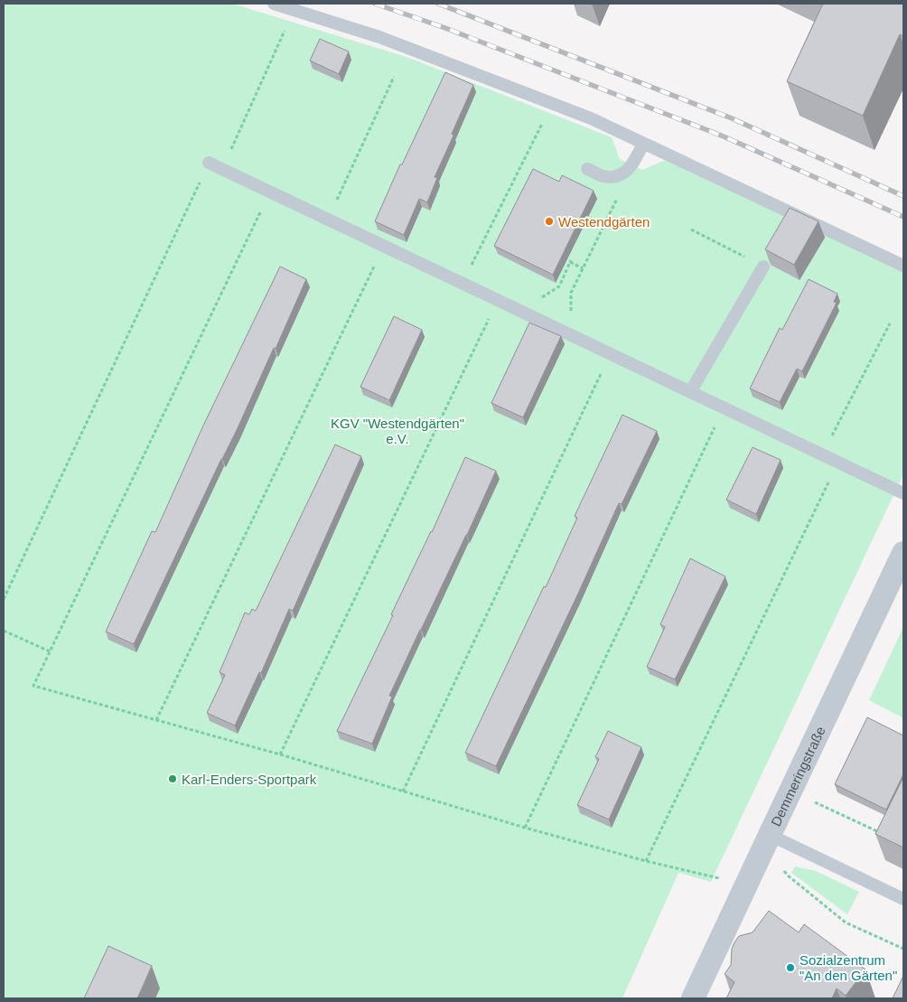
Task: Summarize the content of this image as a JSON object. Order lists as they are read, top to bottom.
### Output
{
  "streets": {
    "street": ["Demmeringstraße"]
  },
  "parks": ["KGV \"Westendgärten\" e.V."],
  "places": ["Westendgärten", "Karl-Enders-Sportpark", "Sozialzentrum \"An den Gärten\""]
}
